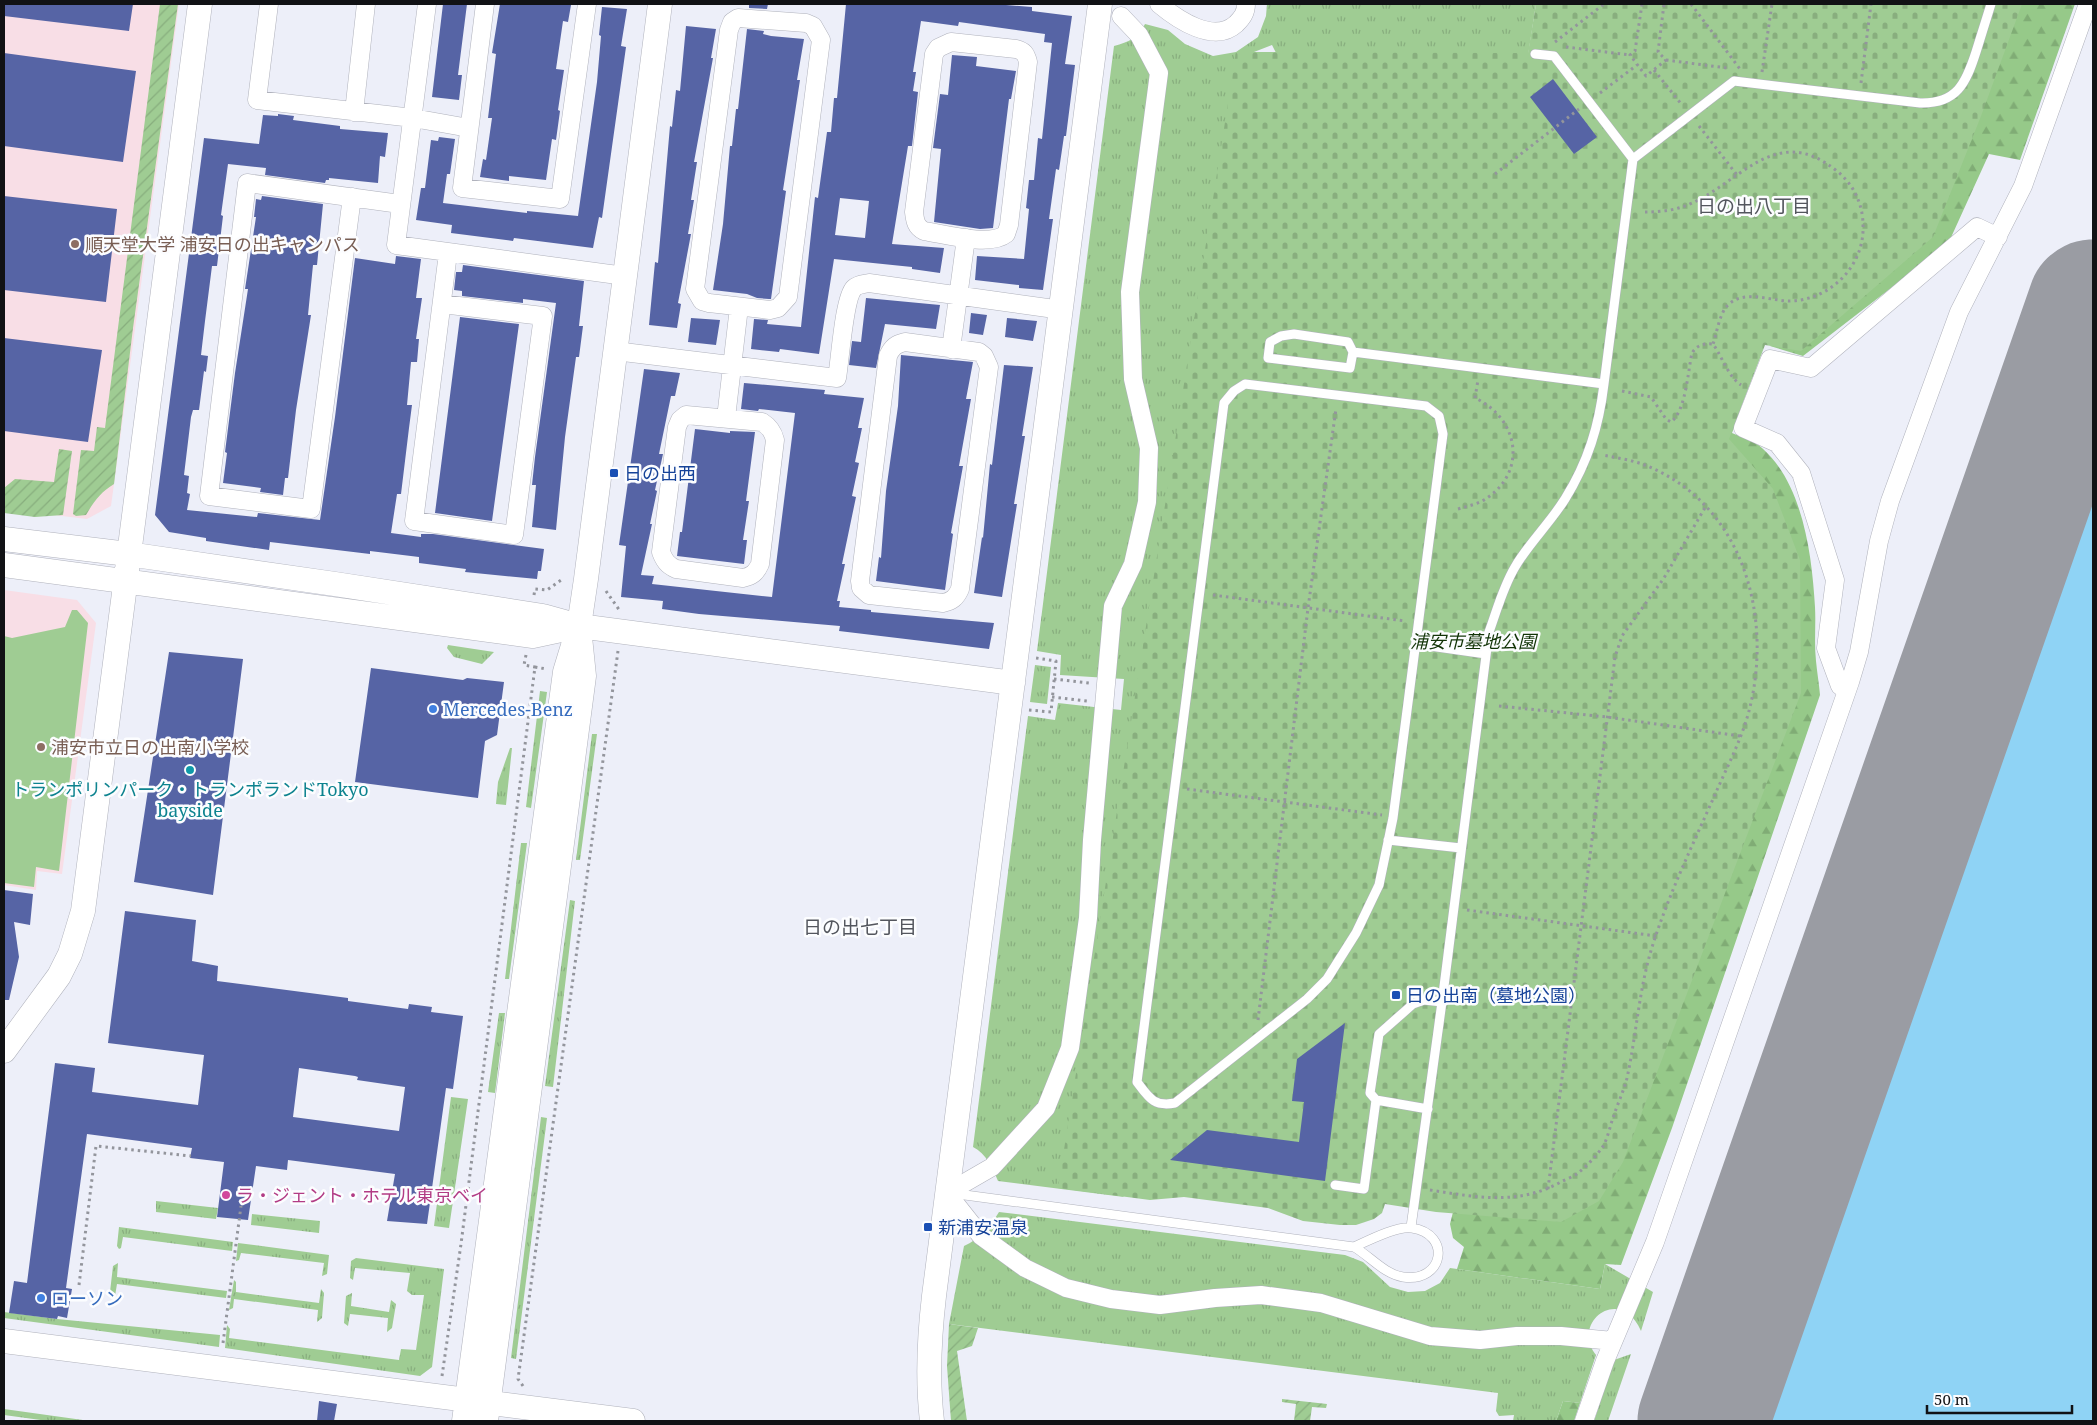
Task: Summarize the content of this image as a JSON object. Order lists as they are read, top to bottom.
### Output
{
  "districts": ["日の出八丁目", "日の出七丁目"],
  "parks": ["浦安市墓地公園"],
  "places": {
    "other": [
      "順天堂大学 浦安日の出キャンパス",
      "Mercedes-Benz",
      "浦安市立日の出南小学校",
      "トランポリンパーク・トランポランドTokyo bayside",
      "ラ・ジェント・ホテル東京ベイ",
      "ローソン"
    ],
    "transit": ["日の出西", "日の出南（墓地公園）", "新浦安温泉"]
  },
  "scale_bar": "50 m"
}
